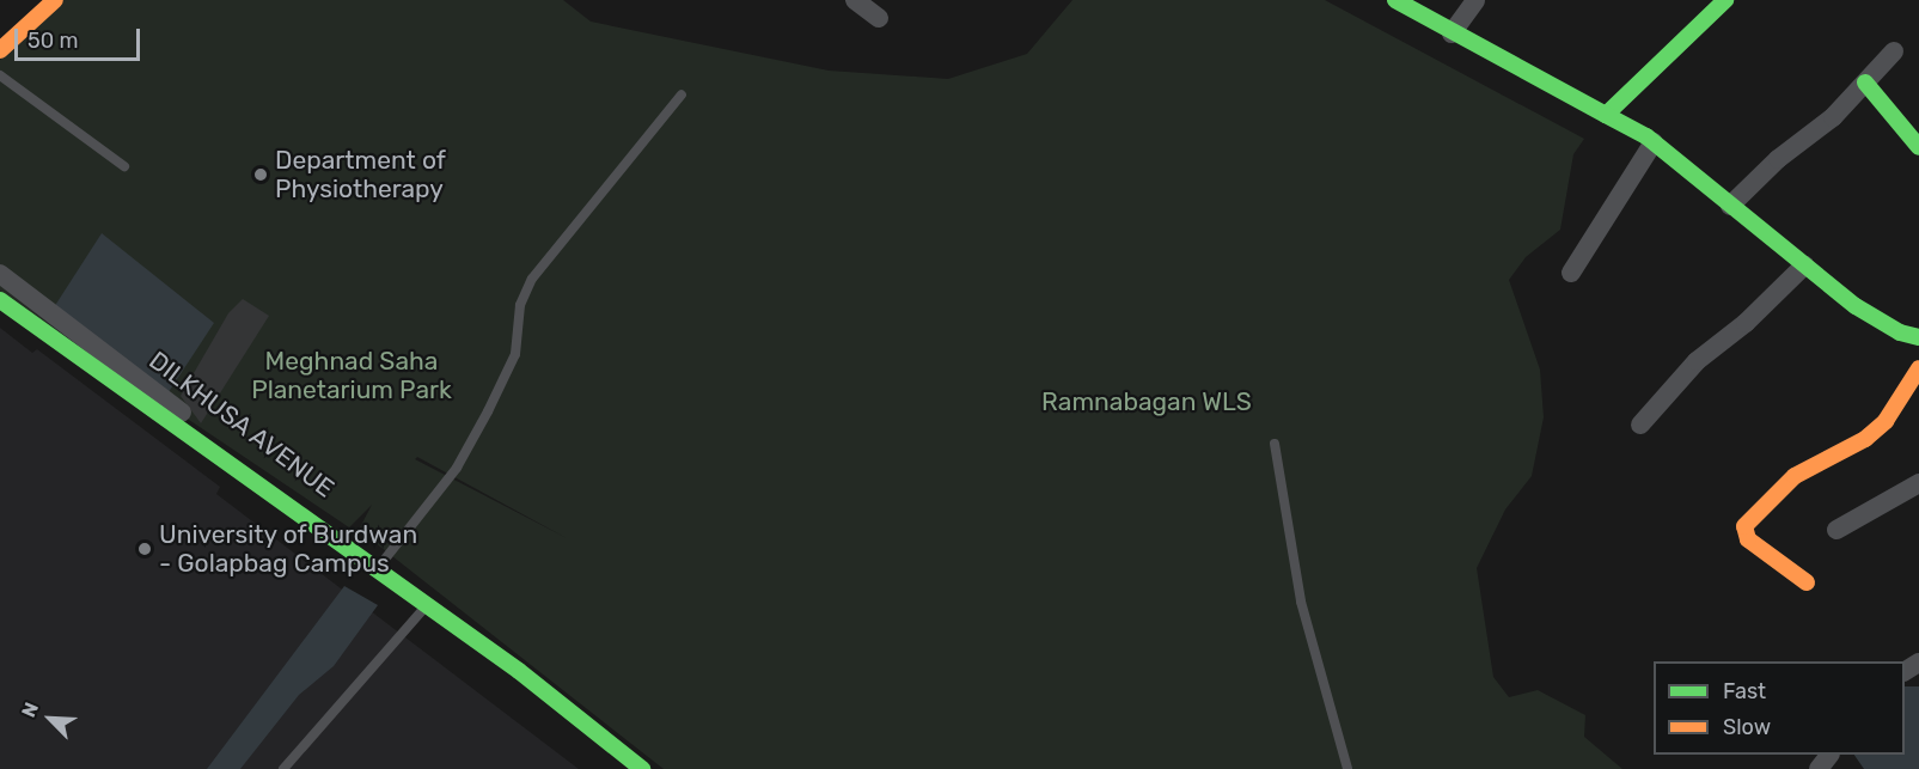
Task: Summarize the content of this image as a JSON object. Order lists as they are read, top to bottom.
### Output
{
  "streets": {
    "street": ["DILKHUSA AVENUE"]
  },
  "parks": ["Meghnad Saha Planetarium Park", "Ramnabagan WLS"],
  "places": ["Department of Physiotherapy", "University of Burdwan - Golapbag Campus"],
  "legend": ["Fast", "Slow"],
  "scale_bar": "50 m",
  "north": "top left"
}
